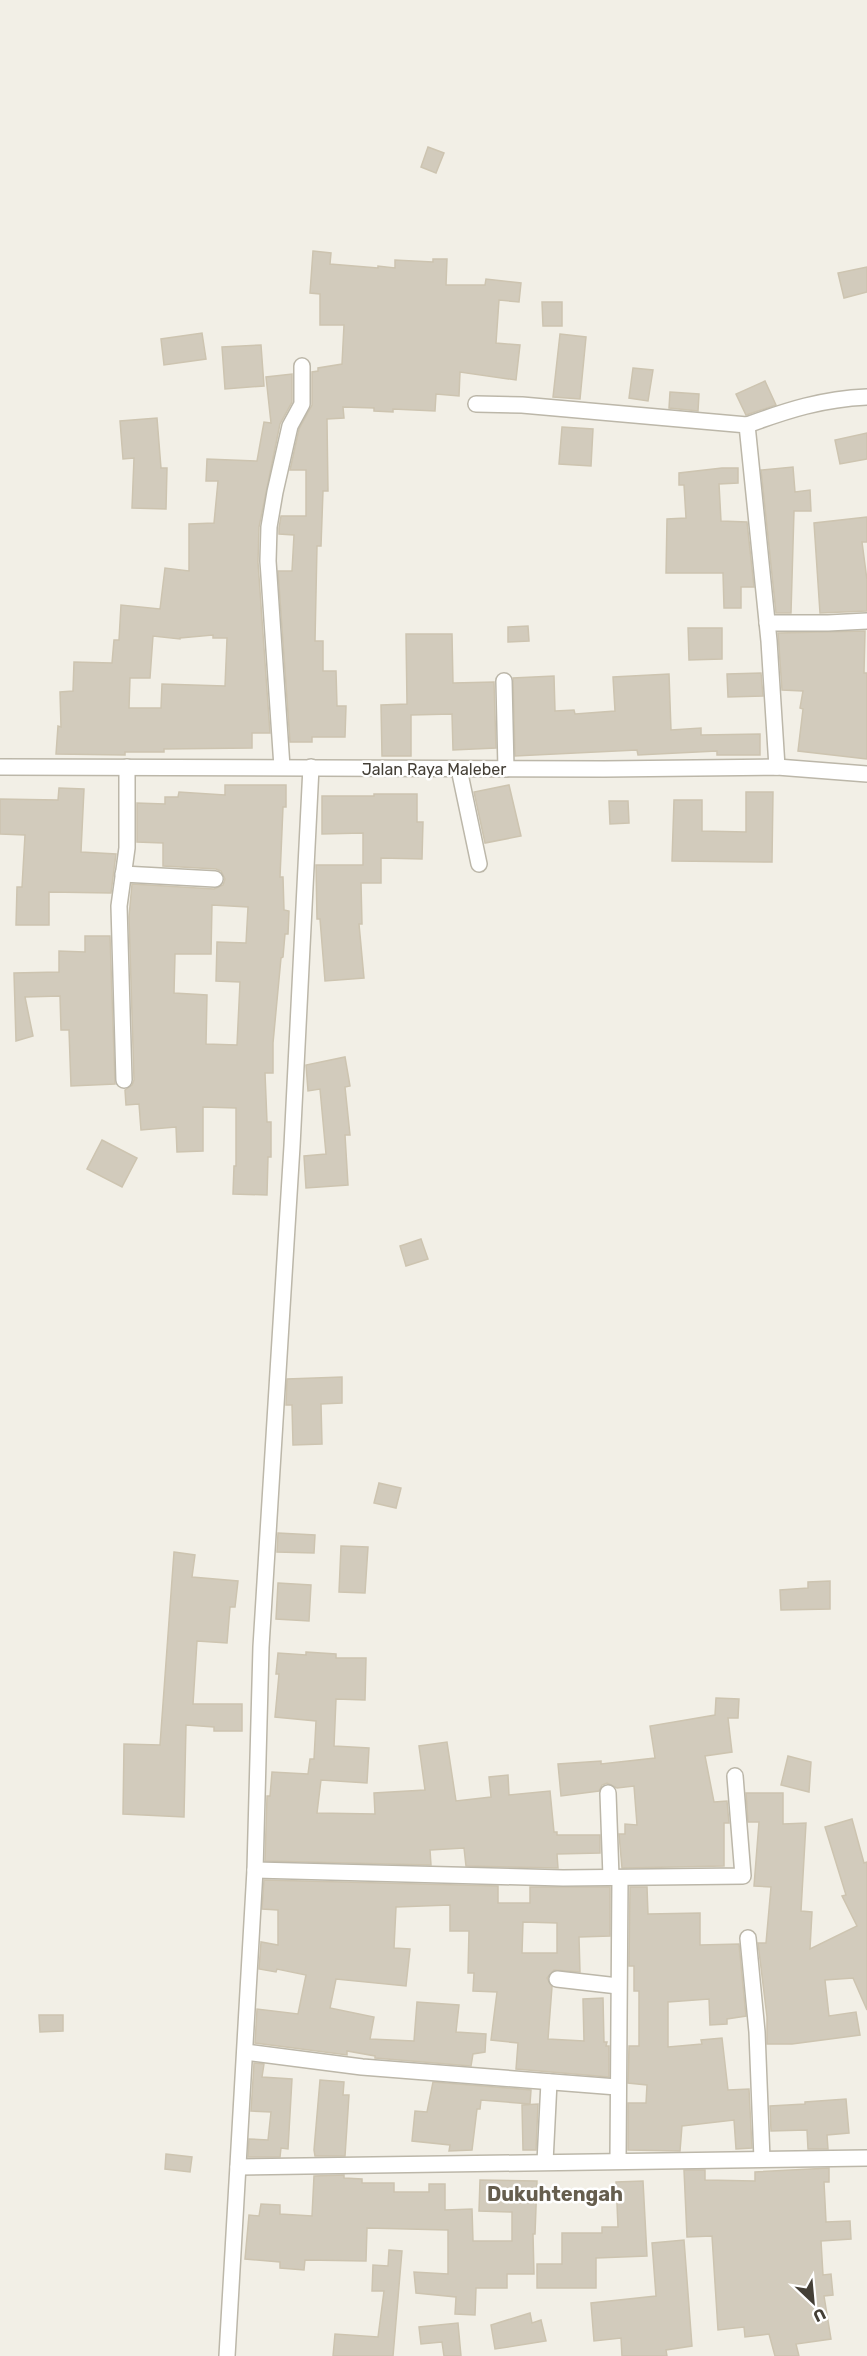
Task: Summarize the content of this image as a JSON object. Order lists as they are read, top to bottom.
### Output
{
  "streets": {
    "street": ["Jalan Raya Maleber"]
  },
  "districts": ["Dukuhtengah"],
  "north": "bottom right"
}
